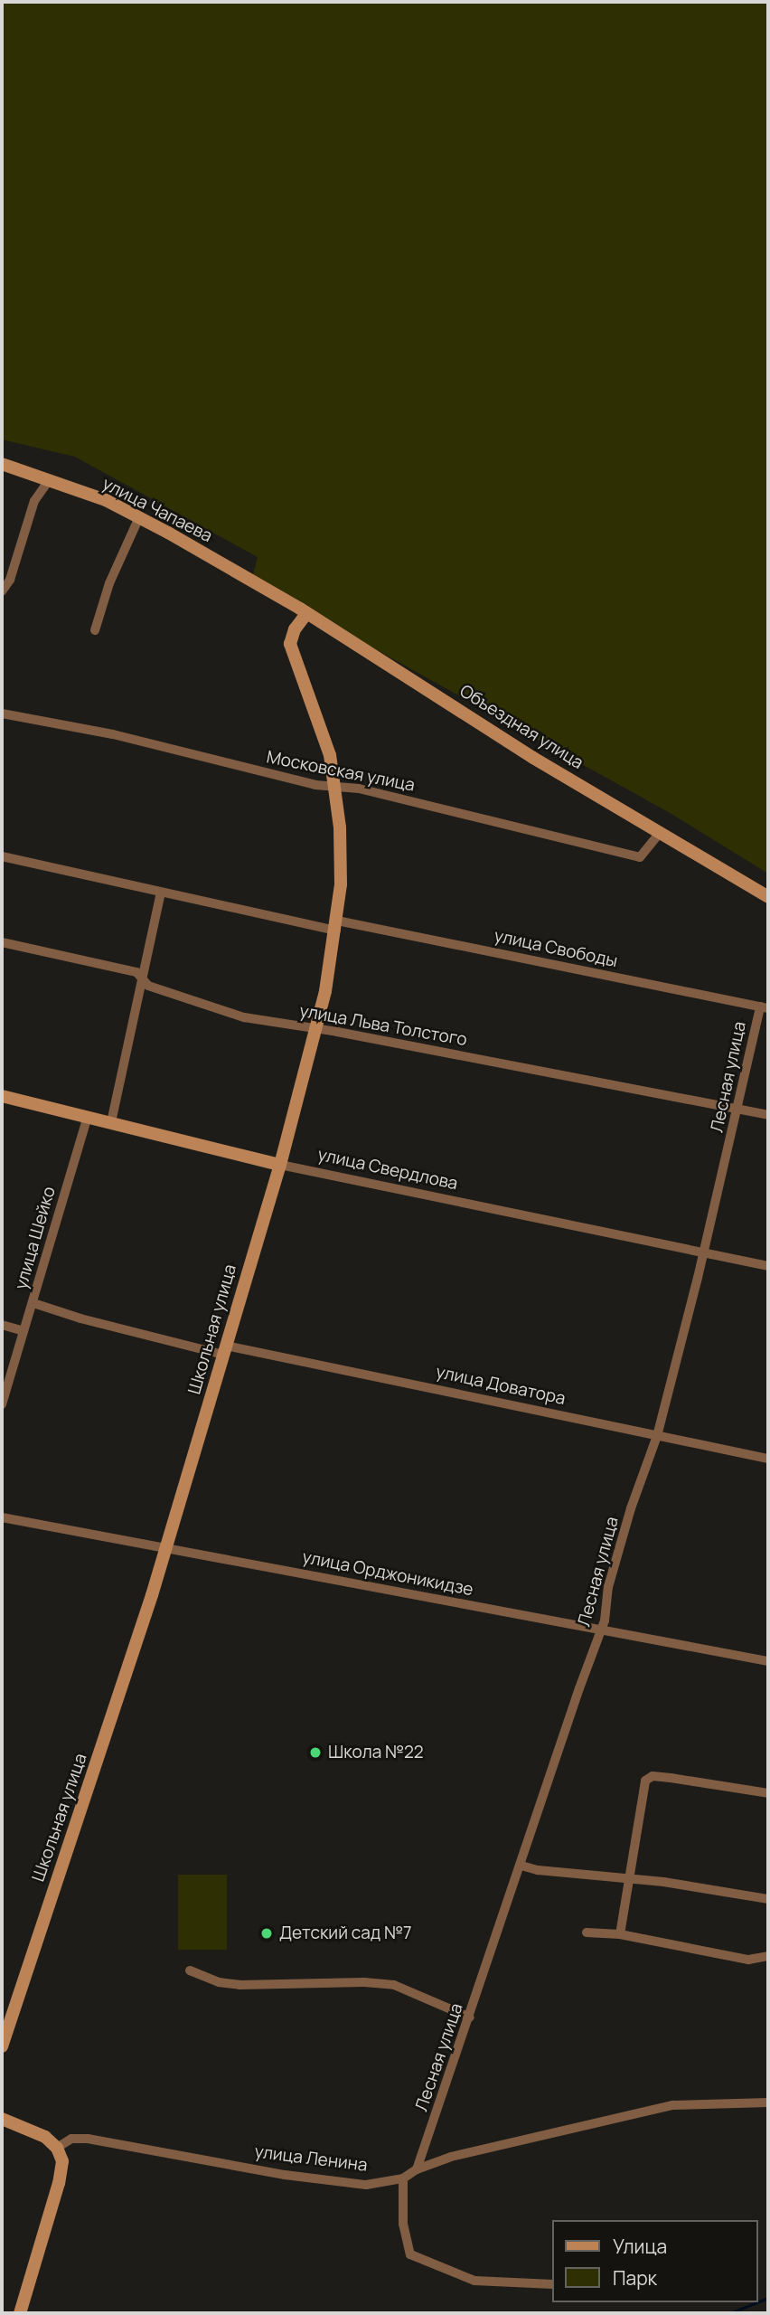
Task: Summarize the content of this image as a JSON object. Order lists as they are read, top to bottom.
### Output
{
  "streets": {
    "street": [
      "улица Чапаева",
      "Объездная улица",
      "Московская улица",
      "улица Свободы",
      "улица Льва Толстого",
      "Лесная улица",
      "улица Свердлова",
      "улица Шейко",
      "Школьная улица",
      "улица Доватора",
      "улица Орджоникидзе",
      "улица Ленина"
    ]
  },
  "crossings": [
    ["улица Чапаева", "Объездная улица"],
    ["Объездная улица", "Московская улица"],
    ["Объездная улица", "Школьная улица"],
    ["Московская улица", "Школьная улица"],
    ["улица Свободы", "Лесная улица"],
    ["улица Свободы", "Школьная улица"],
    ["улица Льва Толстого", "Лесная улица"],
    ["улица Льва Толстого", "Школьная улица"],
    ["Лесная улица", "улица Свердлова"],
    ["Лесная улица", "улица Доватора"],
    ["Лесная улица", "улица Орджоникидзе"],
    ["Лесная улица", "улица Ленина"],
    ["улица Свердлова", "улица Шейко"],
    ["улица Свердлова", "Школьная улица"],
    ["улица Шейко", "улица Доватора"],
    ["Школьная улица", "улица Доватора"],
    ["Школьная улица", "улица Орджоникидзе"]
  ],
  "places": ["Школа №22", "Детский сад №7"],
  "legend": ["Улица", "Парк"]
}
